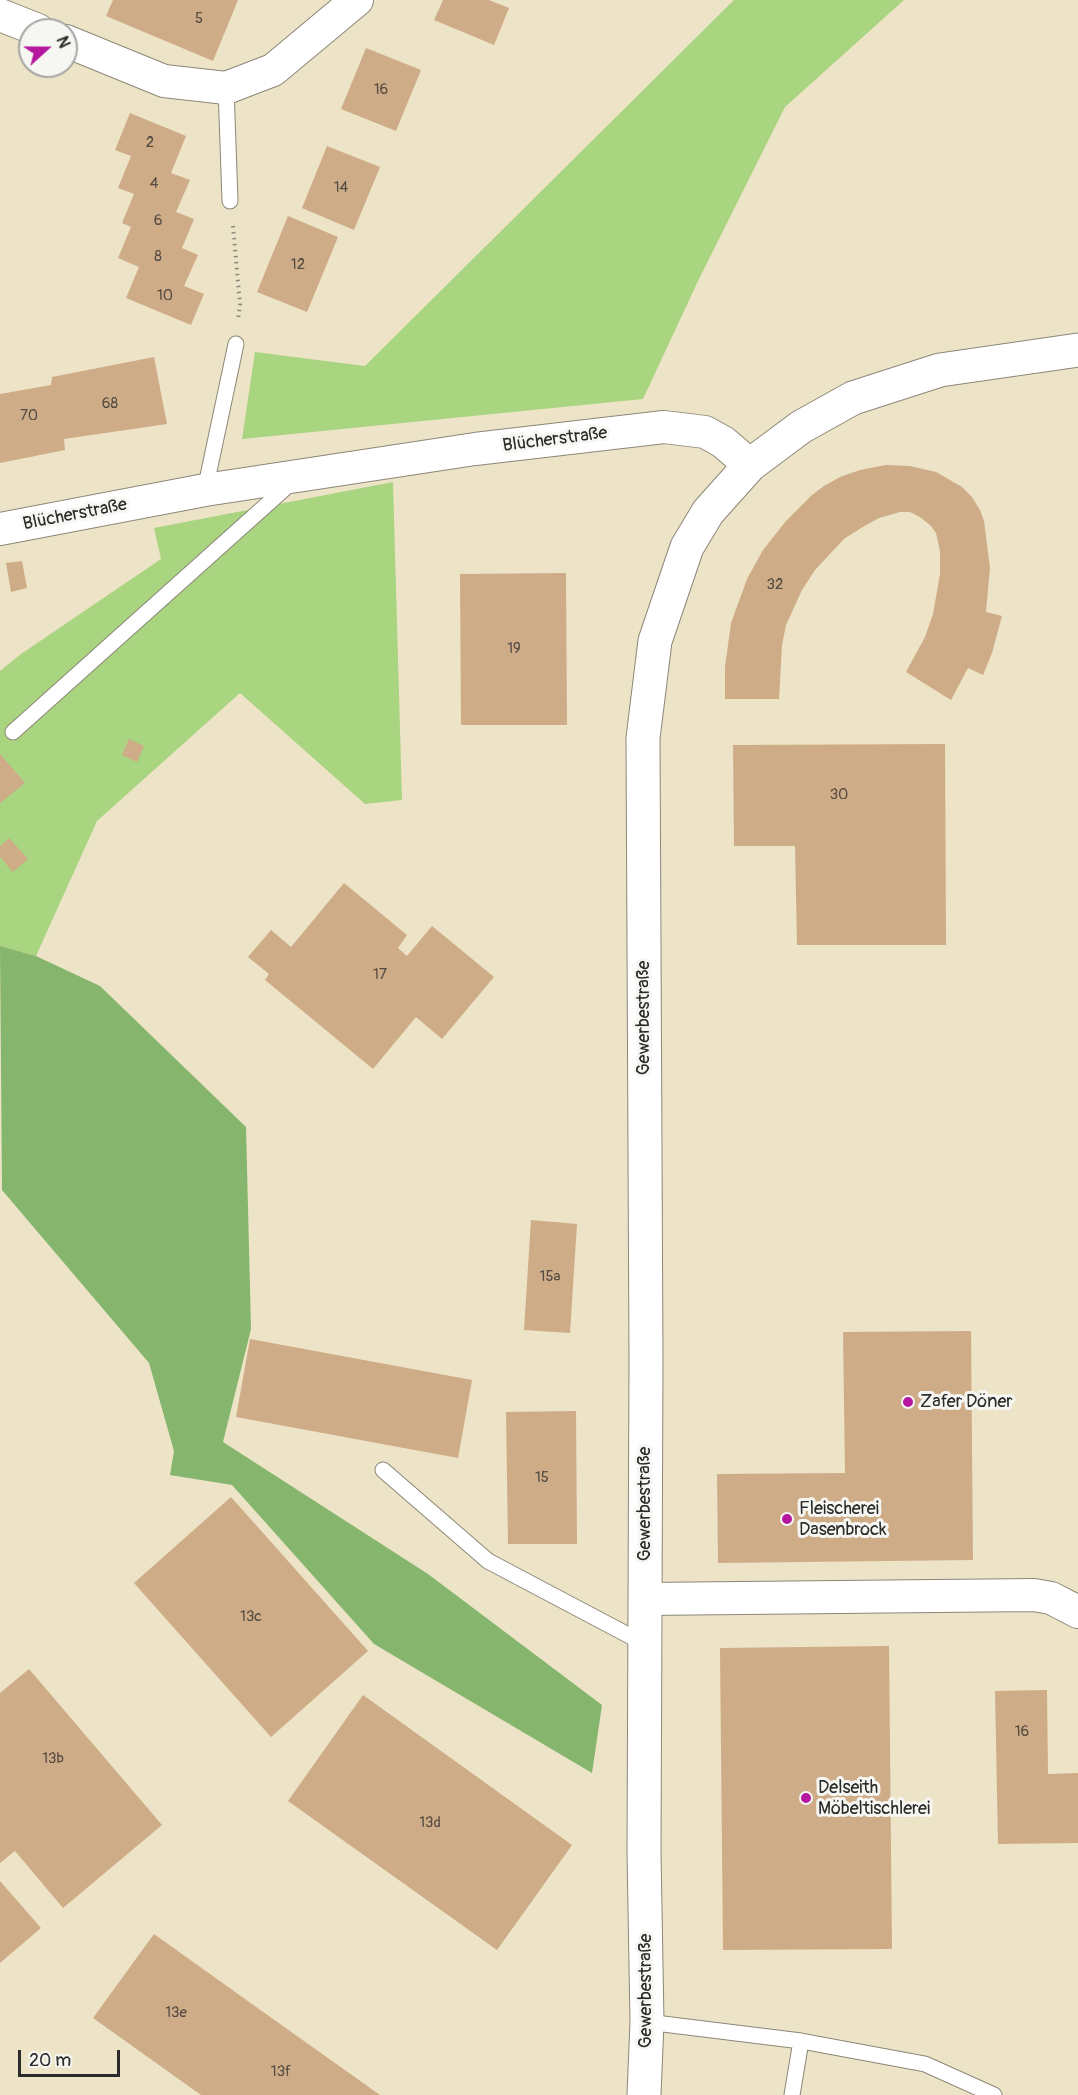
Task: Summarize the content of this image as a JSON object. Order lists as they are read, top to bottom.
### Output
{
  "streets": {
    "street": ["Blücherstraße", "Gewerbestraße"]
  },
  "crossings": [
    ["Blücherstraße", "Gewerbestraße"]
  ],
  "places": ["Zafer Döner", "Fleischerei Dasenbrock", "Delseith Möbeltischlerei"],
  "house_numbers": [
    "5",
    "16",
    "2",
    "4",
    "14",
    "6",
    "8",
    "12",
    "10",
    "68",
    "70",
    "32",
    "19",
    "30",
    "17",
    "15a",
    "15",
    "13c",
    "16",
    "13b",
    "13d",
    "13e",
    "13f"
  ],
  "scale_bar": "20 m",
  "north": "right"
}
